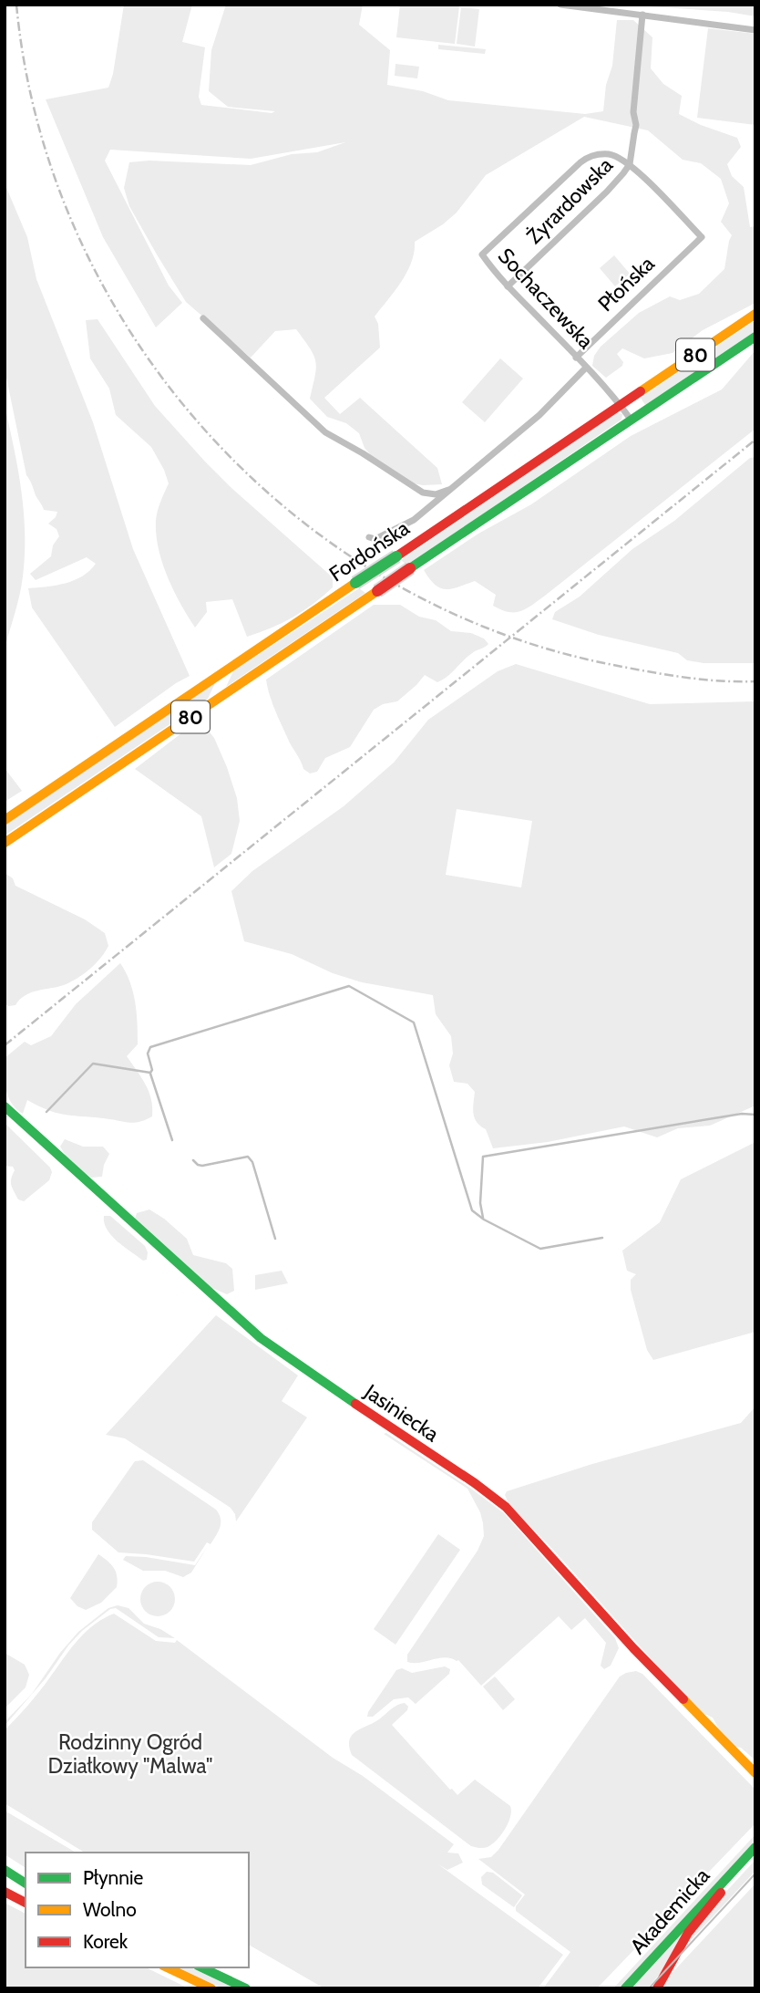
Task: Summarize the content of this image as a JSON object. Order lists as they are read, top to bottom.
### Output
{
  "streets": {
    "main road": [
      "80",
      "Fordońska",
      "Jasiniecka",
      "Akademicka"
    ],
    "street": ["Żyrardowska", "Płońska", "Sochaczewska"]
  },
  "crossings": [
    ["Żyrardowska", "Płońska"],
    ["Żyrardowska", "Sochaczewska"],
    ["Płońska", "Sochaczewska"],
    ["Sochaczewska", "Fordońska"]
  ],
  "parks": ["Rodzinny Ogród Działkowy \"Malwa\""],
  "legend": ["Płynnie", "Wolno", "Korek"]
}
